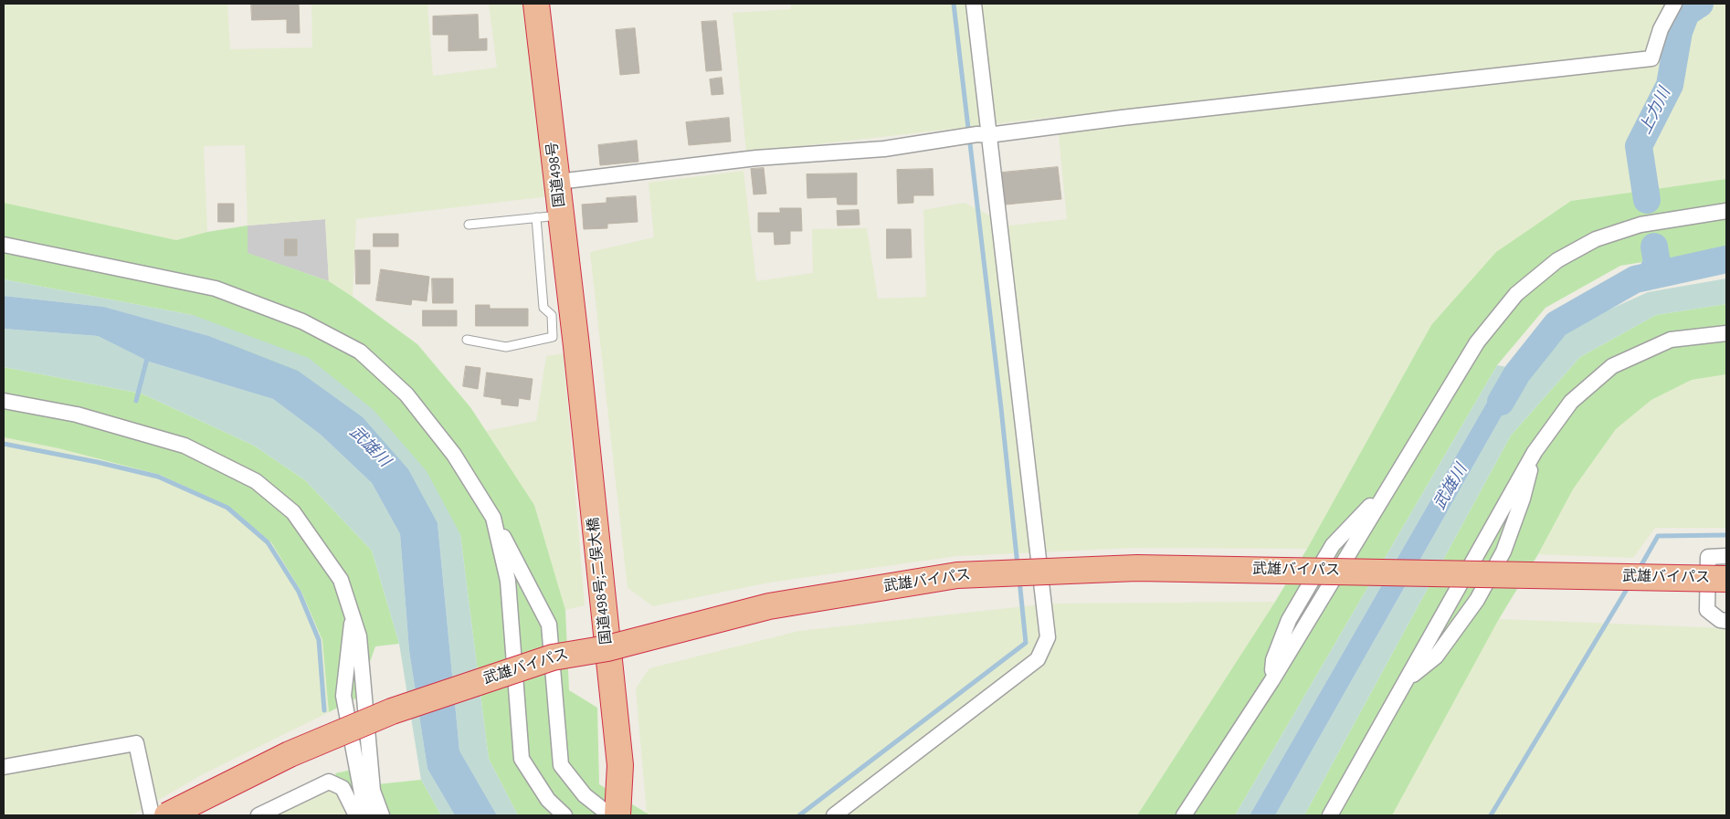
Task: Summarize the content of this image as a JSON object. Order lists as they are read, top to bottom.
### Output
{
  "streets": {
    "highway": ["国道498号", "武雄バイパス", "国道498号;二俣大橋"]
  },
  "crossings": [
    ["国道498号", "国道498号;二俣大橋"],
    ["武雄バイパス", "国道498号;二俣大橋"]
  ],
  "water": ["上力川", "武雄川"]
}
